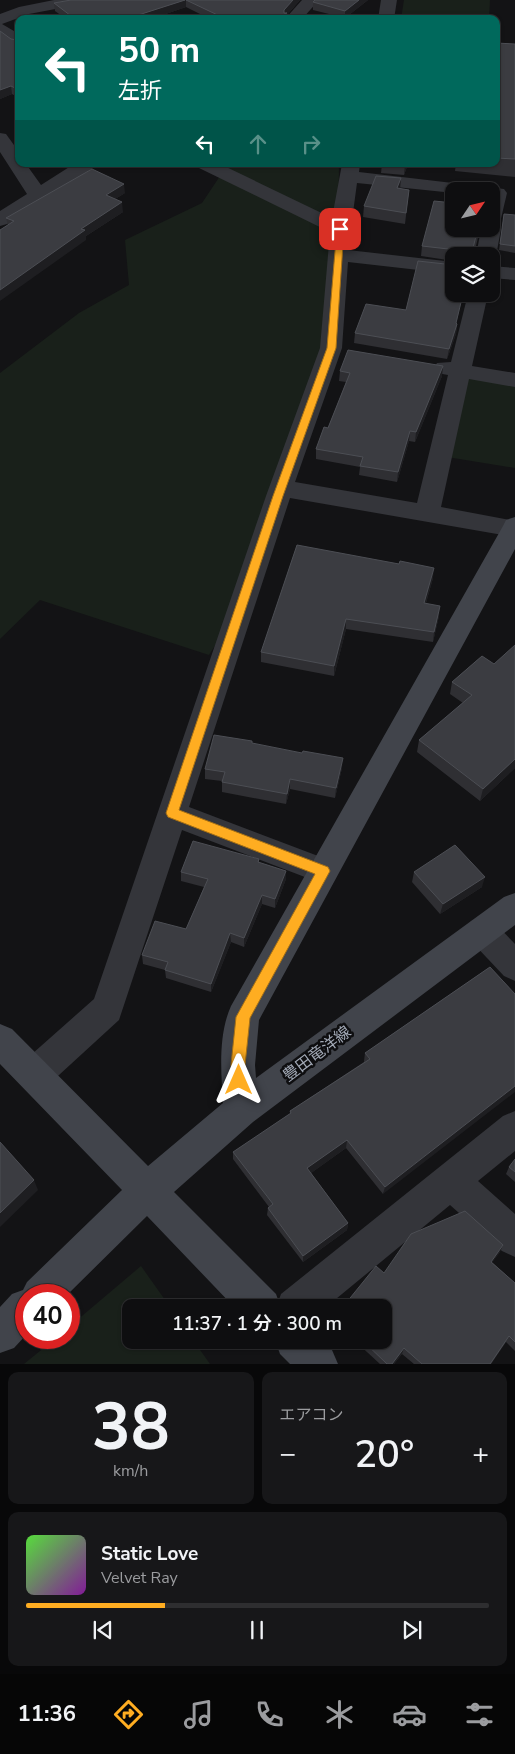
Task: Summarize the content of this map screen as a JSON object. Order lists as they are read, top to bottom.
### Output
{
  "streets": {
    "street": ["豊田竜洋線"]
  },
  "north": "top right",
  "page": {
    "turn": ["50 m", "左折"],
    "limit": "40",
    "trip": "11:37 · 1 分 · 300 m",
    "tile": [
      ["38", "km/h"],
      "エアコン"
    ],
    "heat": ["−", "20°", "+"],
    "song": ["Static Love", "Velvet Ray"],
    "tabs": "11:36"
  }
}
